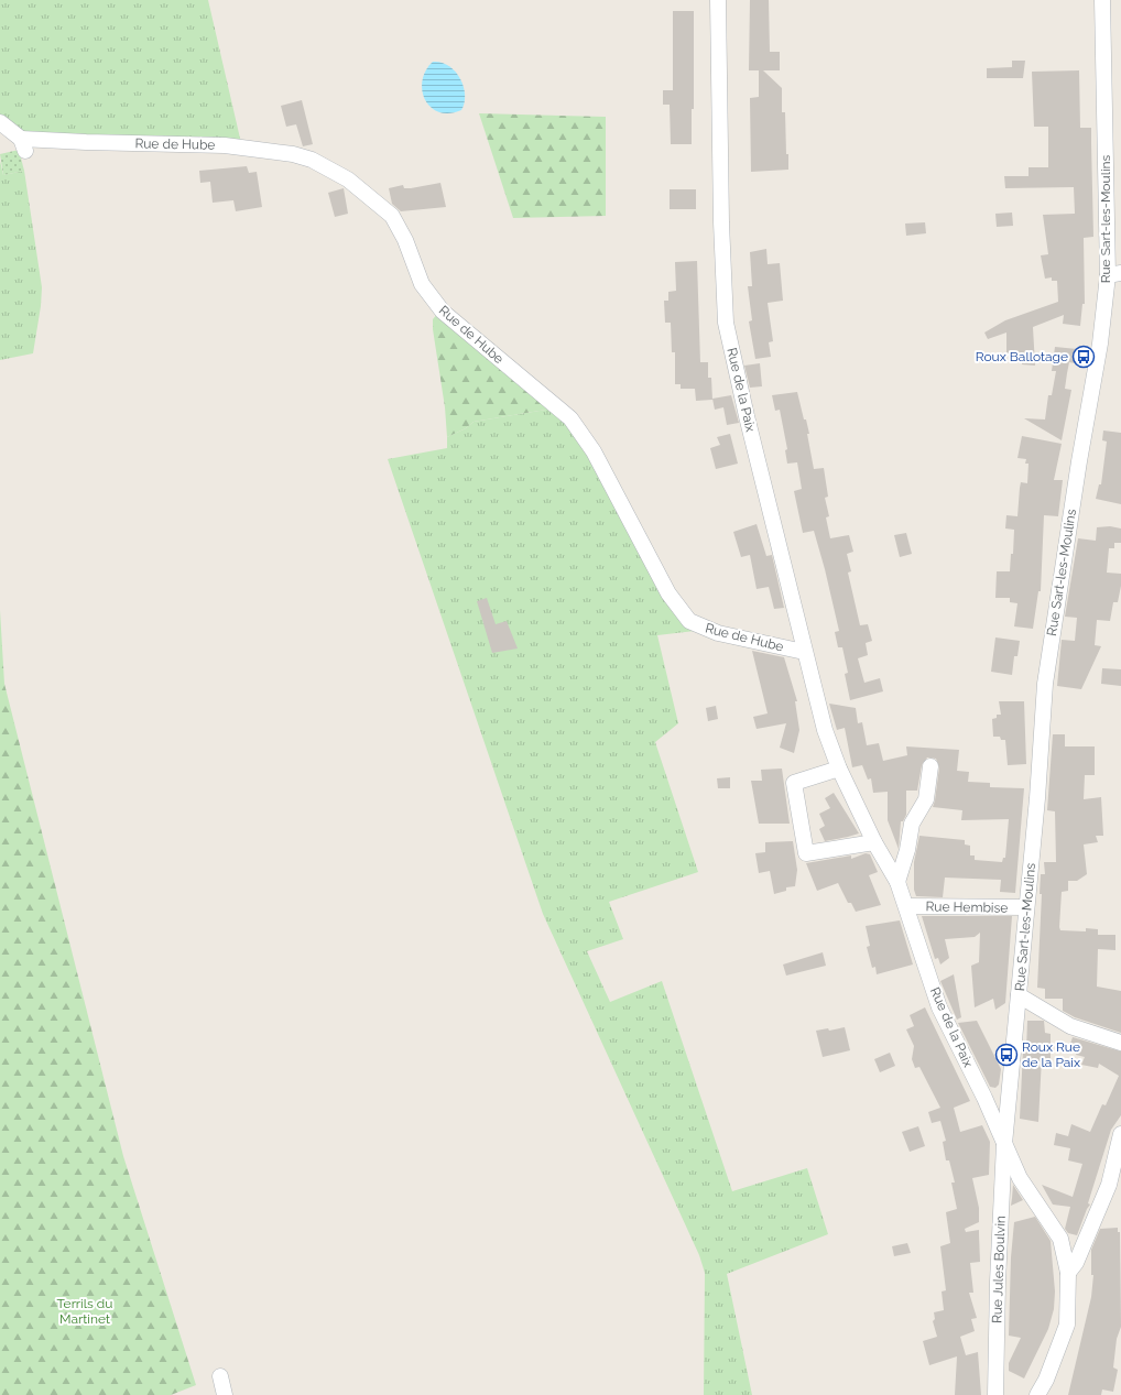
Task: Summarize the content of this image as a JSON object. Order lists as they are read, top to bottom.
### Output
{
  "streets": {
    "street": [
      "Rue de Hube",
      "Rue Sart-les-Moulins",
      "Rue de la Paix",
      "Rue Hembise",
      "Rue Jules Boulvin"
    ]
  },
  "crossings": [
    ["Rue de Hube", "Rue de la Paix"],
    ["Rue Sart-les-Moulins", "Rue de la Paix"],
    ["Rue Sart-les-Moulins", "Rue Hembise"],
    ["Rue Sart-les-Moulins", "Rue Jules Boulvin"],
    ["Rue de la Paix", "Rue Hembise"],
    ["Rue de la Paix", "Rue Jules Boulvin"]
  ],
  "parks": ["Terrils du Martinet"],
  "places": {
    "bus stop": ["Roux Ballotage", "Roux Rue de la Paix"]
  }
}
